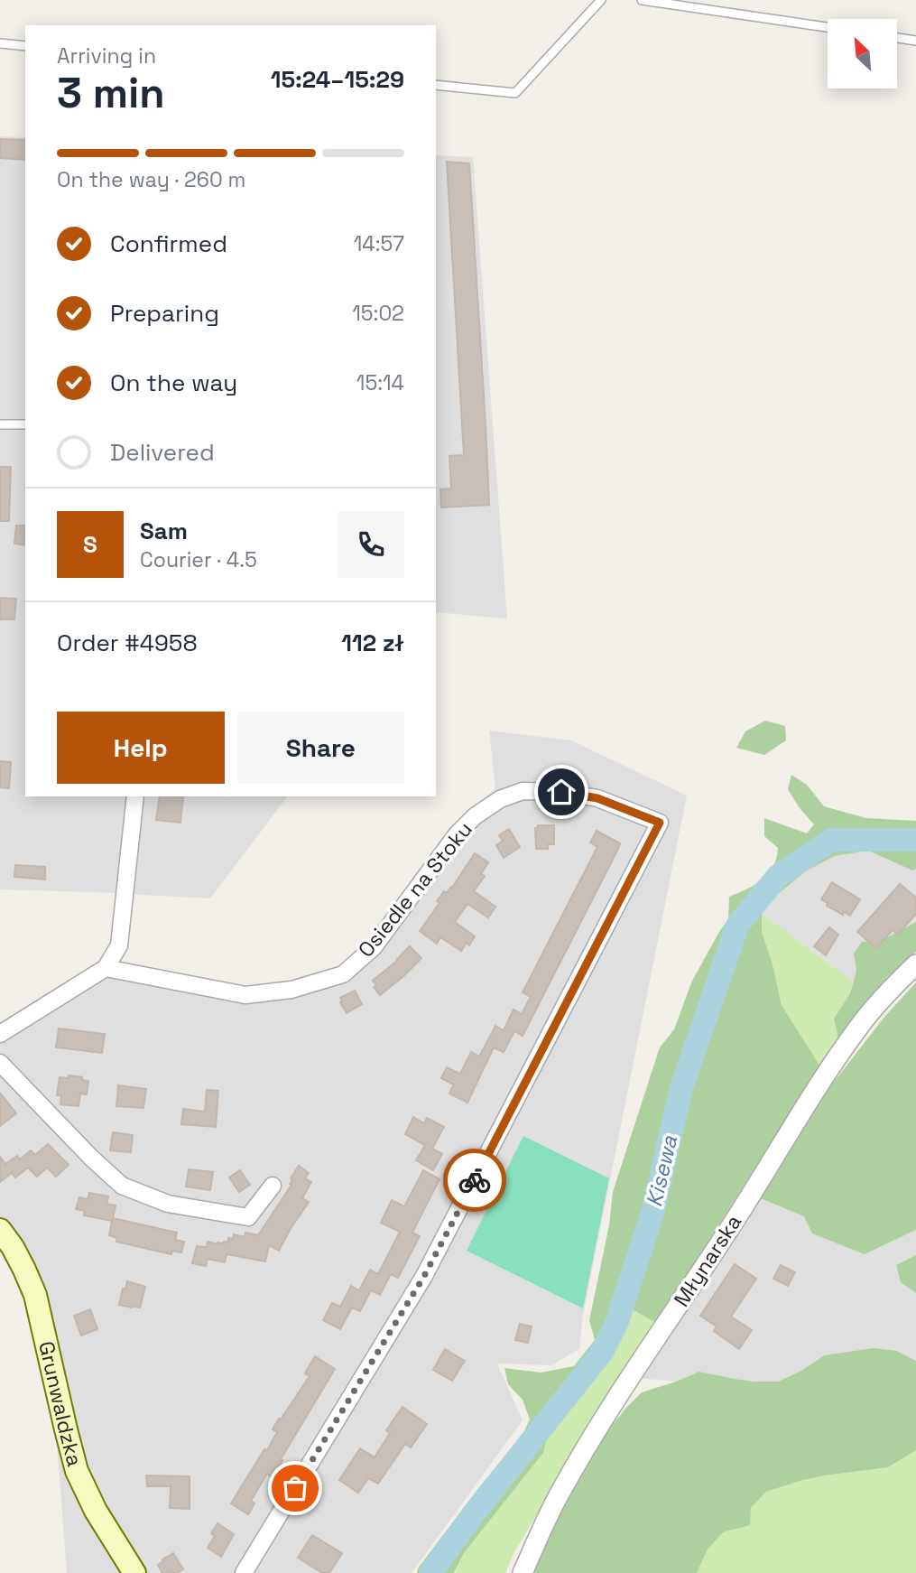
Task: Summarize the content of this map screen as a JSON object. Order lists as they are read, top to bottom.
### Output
{
  "streets": {
    "main road": ["Grunwaldzka"],
    "street": ["Osiedle na Stoku", "Młynarska"]
  },
  "water": ["Kisewa"],
  "north": "top left",
  "page": {
    "heading": ["3 min", "Arriving in", "15:24–15:29"],
    "panel": [
      "Sam",
      "Courier · 4.5",
      "Order #4958",
      "112 zł"
    ],
    "bar": "On the way · 260 m",
    "list": [
      ["Confirmed", "14:57"],
      ["Preparing", "15:02"],
      ["On the way", "15:14"],
      "Delivered"
    ],
    "round": "S",
    "buttons": ["Help", "Share"]
  }
}
